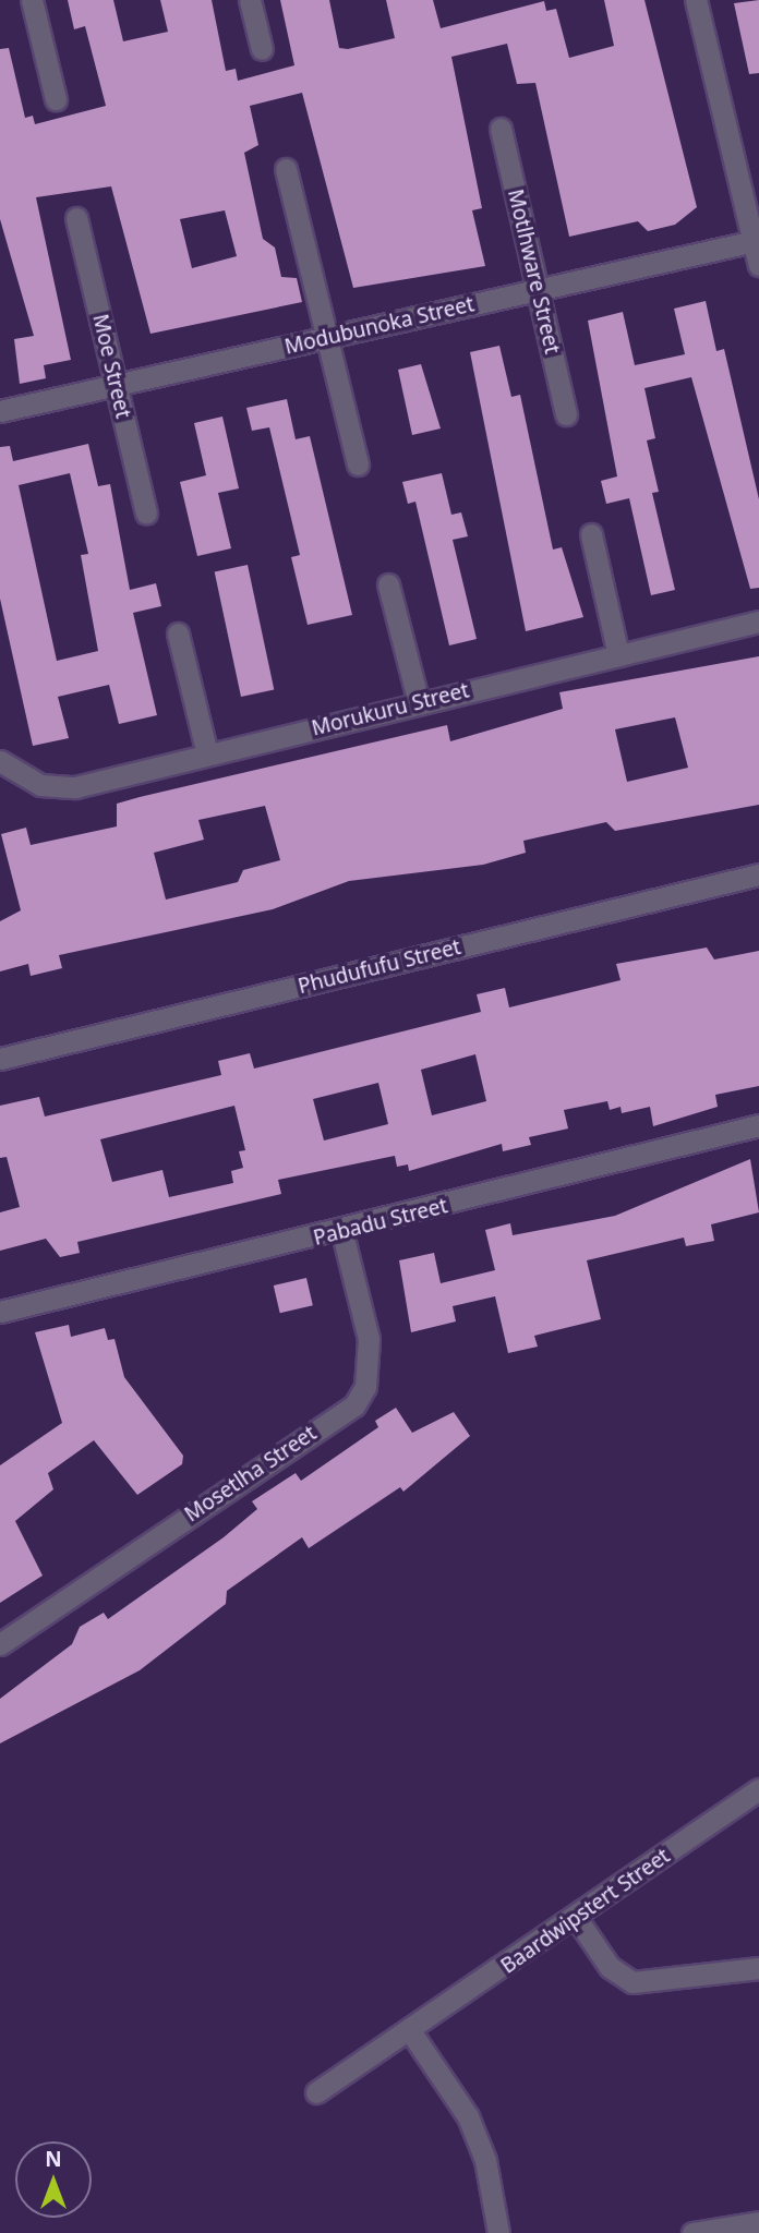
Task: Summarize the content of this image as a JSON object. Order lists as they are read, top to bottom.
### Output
{
  "streets": {
    "street": [
      "Motlhware Street",
      "Modubunoka Street",
      "Moe Street",
      "Morukuru Street",
      "Phudufufu Street",
      "Pabadu Street",
      "Mosetlha Street",
      "Baardwipstert Street"
    ]
  },
  "crossings": [
    ["Motlhware Street", "Modubunoka Street"],
    ["Modubunoka Street", "Moe Street"],
    ["Pabadu Street", "Mosetlha Street"]
  ],
  "north": "top"
}
